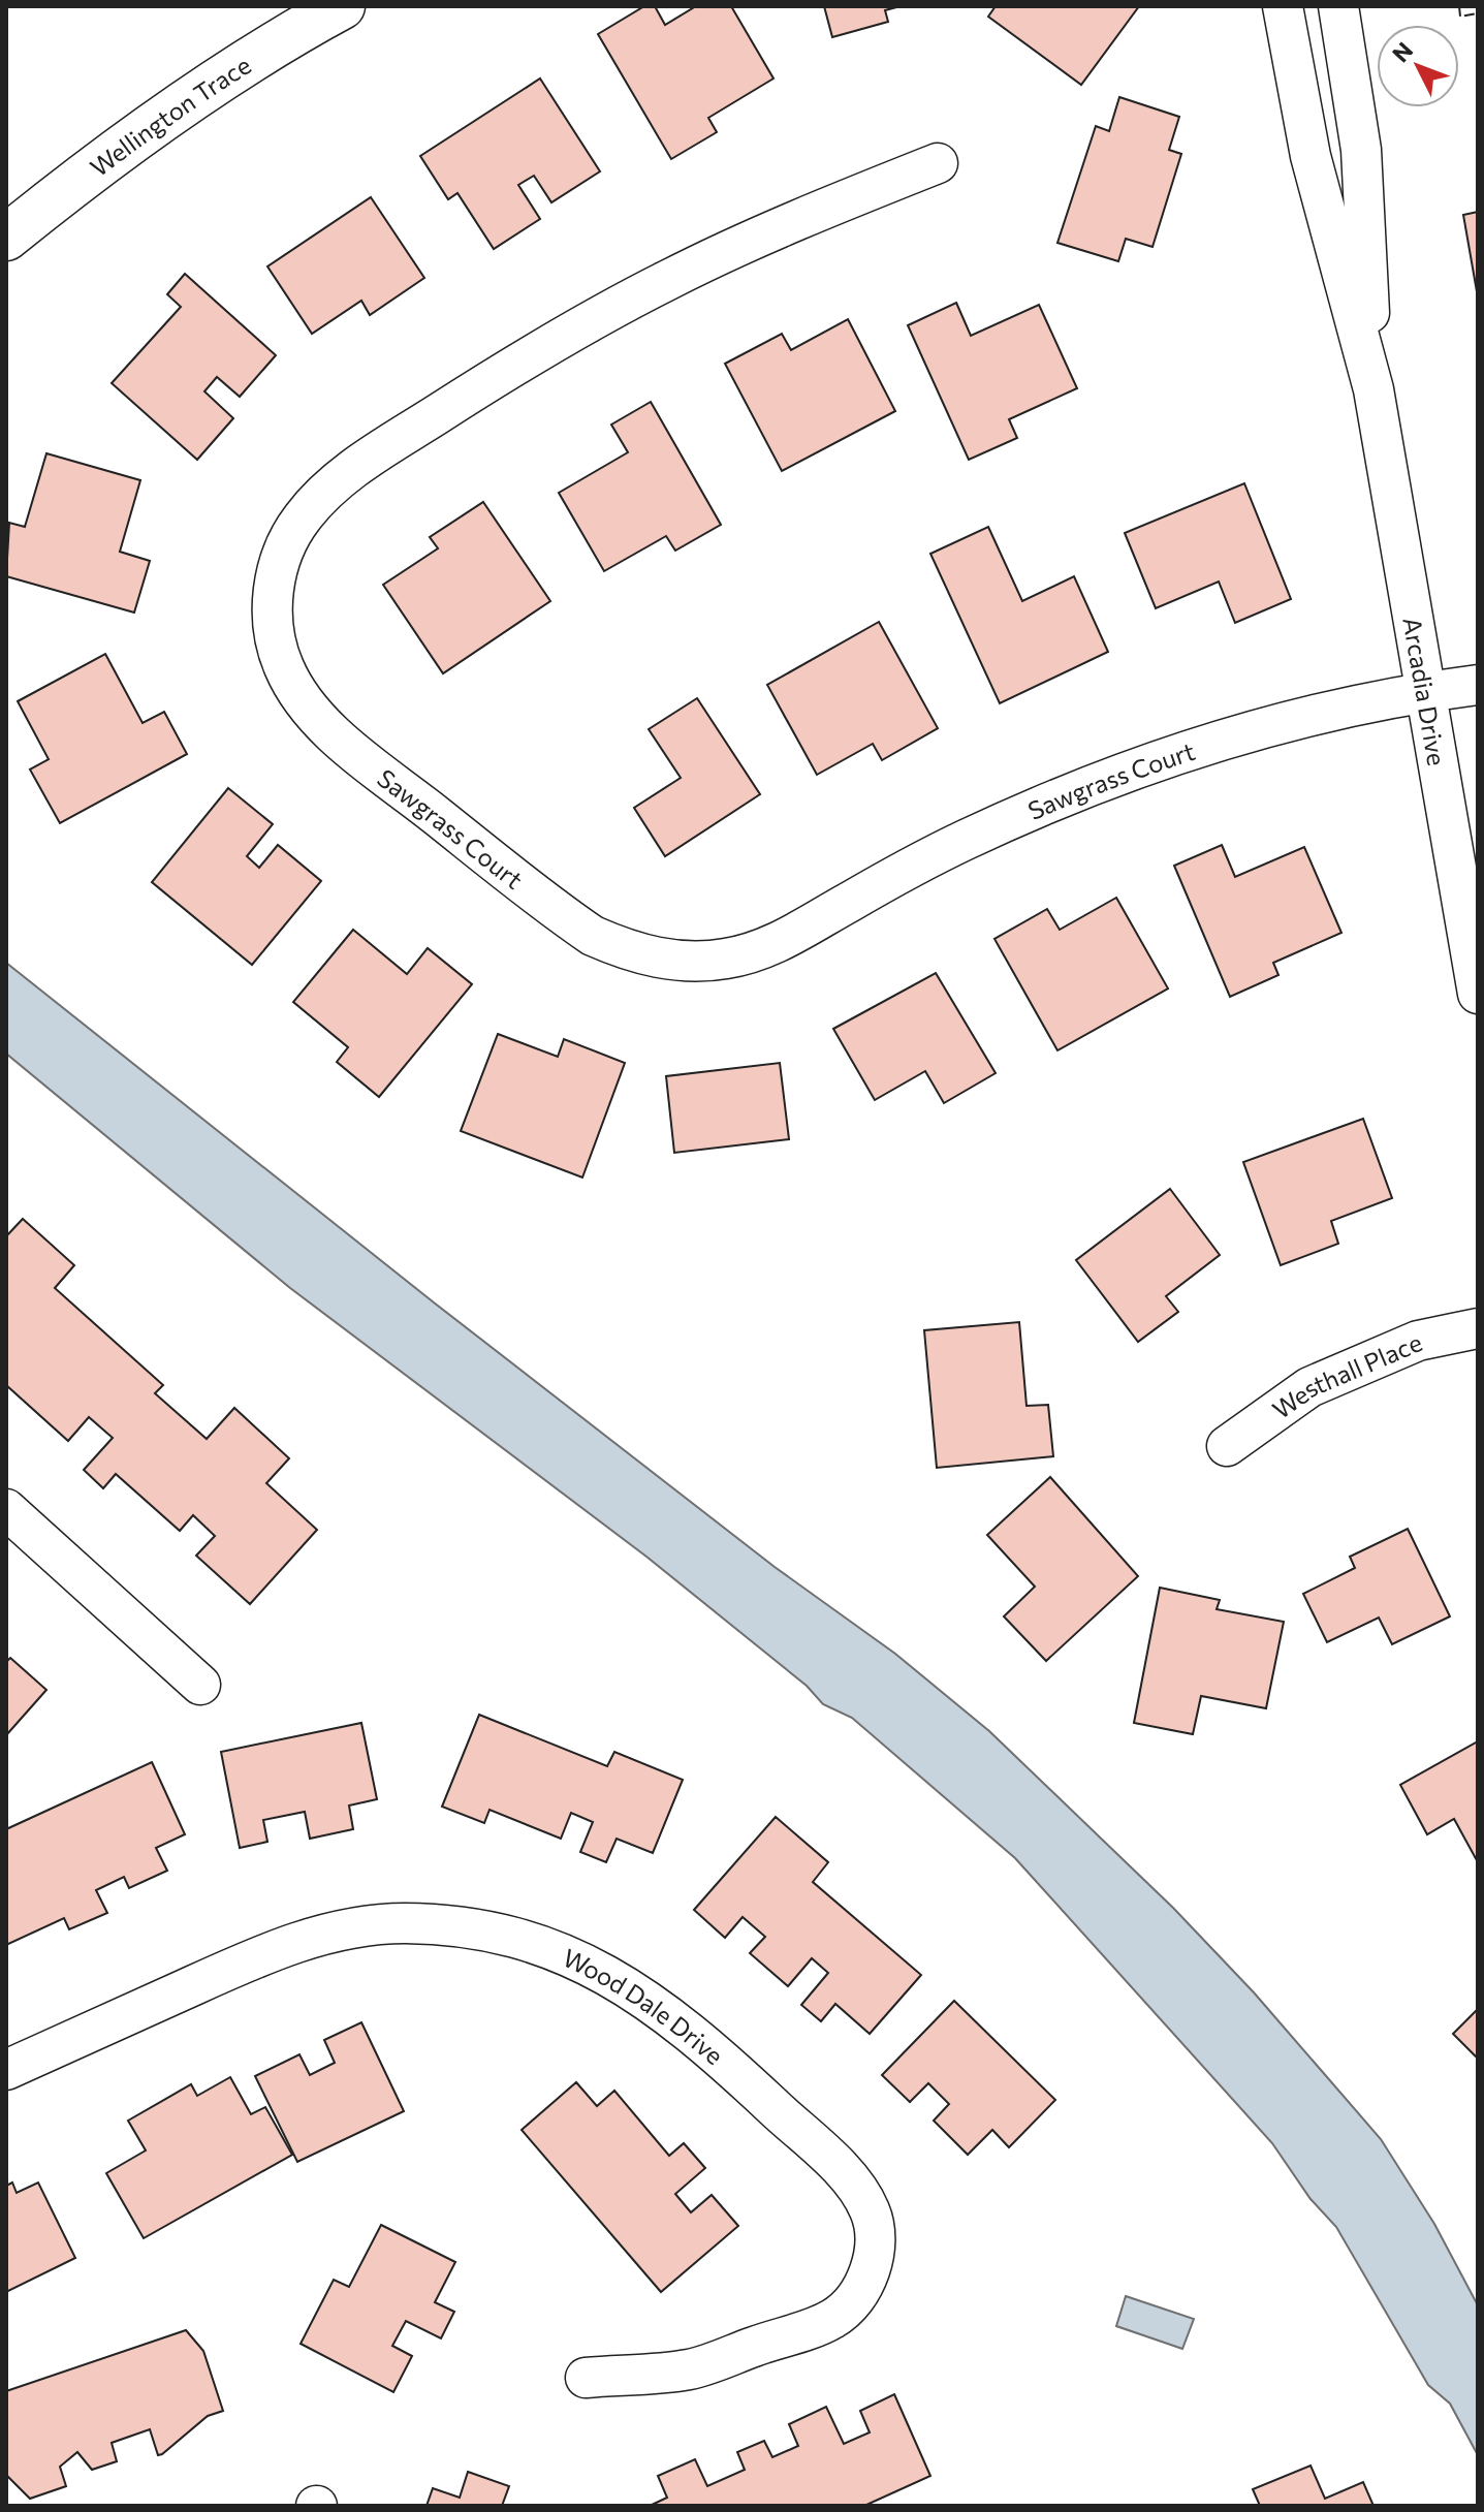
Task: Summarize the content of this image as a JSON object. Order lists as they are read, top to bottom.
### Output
{
  "streets": {
    "street": [
      "Wellington Trace",
      "Arcadia Drive",
      "Sawgrass Court",
      "Westhall Place",
      "Wood Dale Drive"
    ]
  },
  "crossings": [
    ["Arcadia Drive", "Sawgrass Court"]
  ],
  "north": "top left"
}
